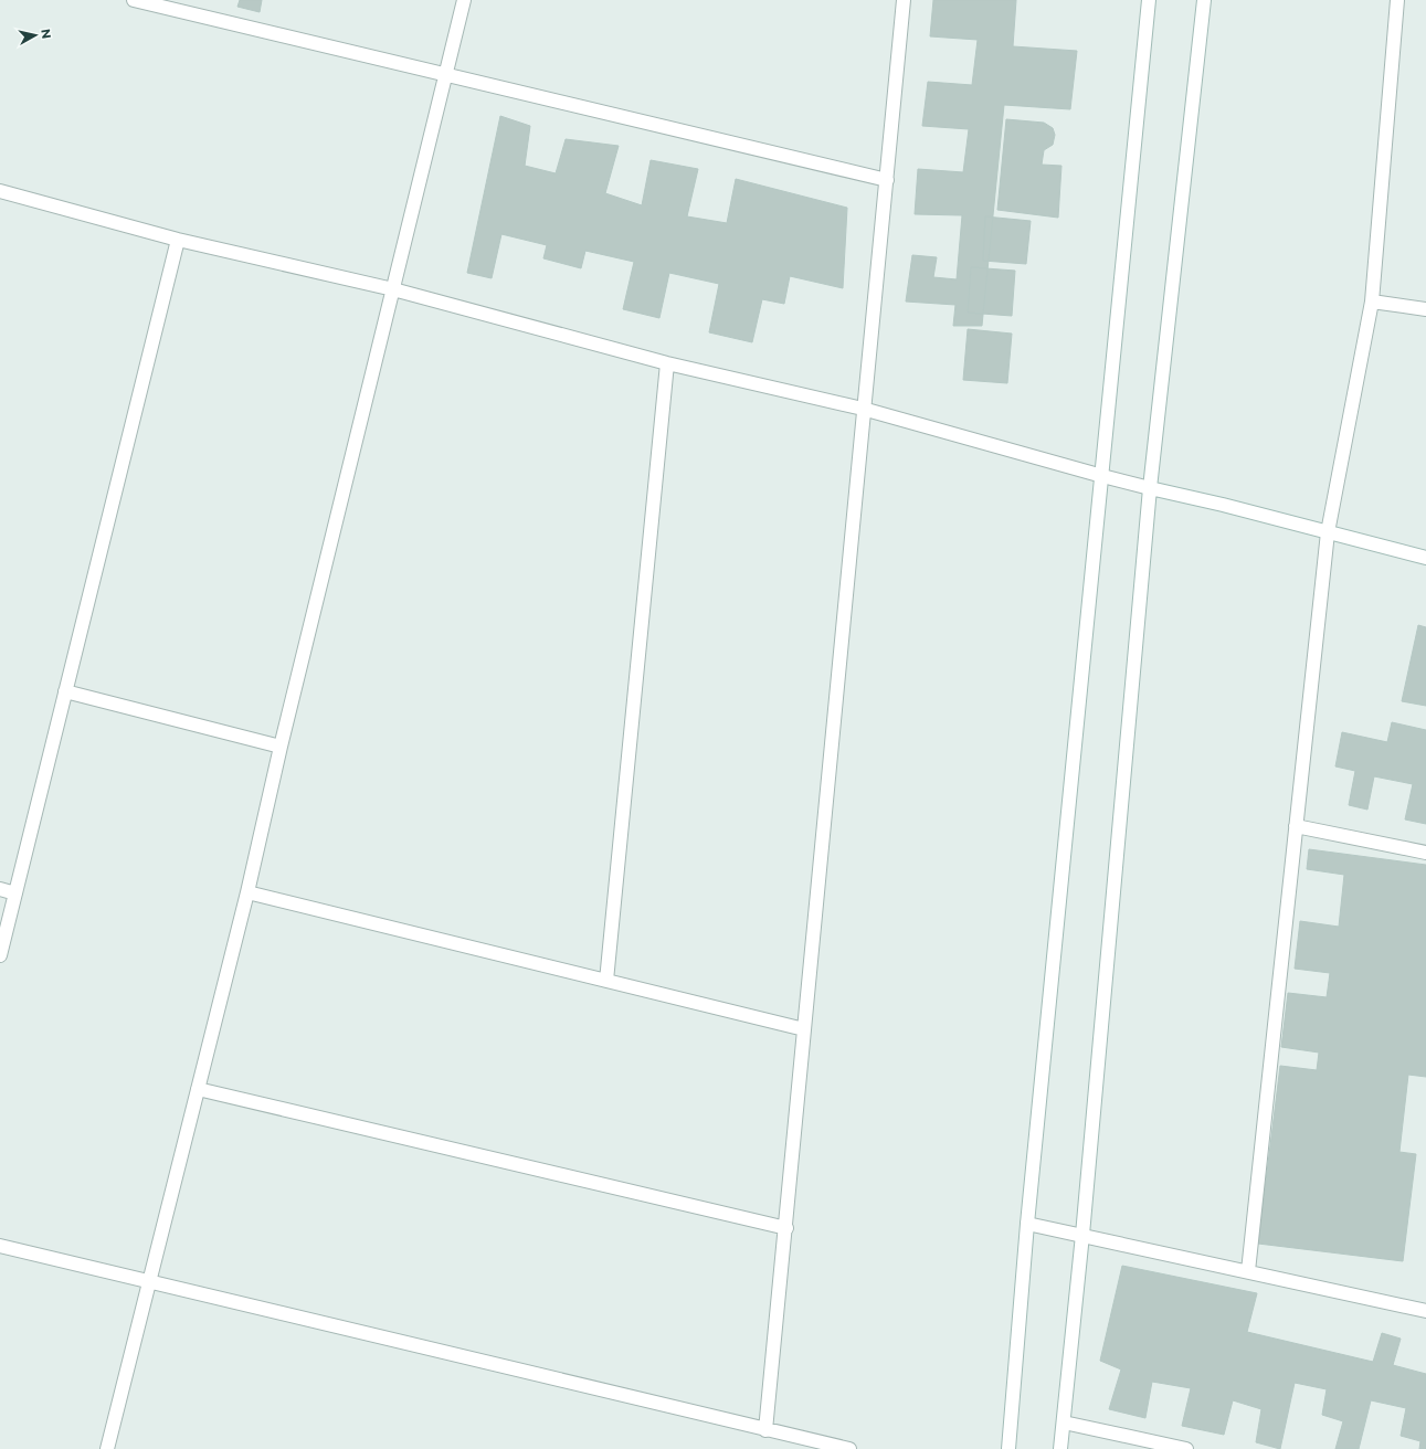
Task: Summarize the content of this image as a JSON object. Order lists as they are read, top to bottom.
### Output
{
  "north": "right"
}
